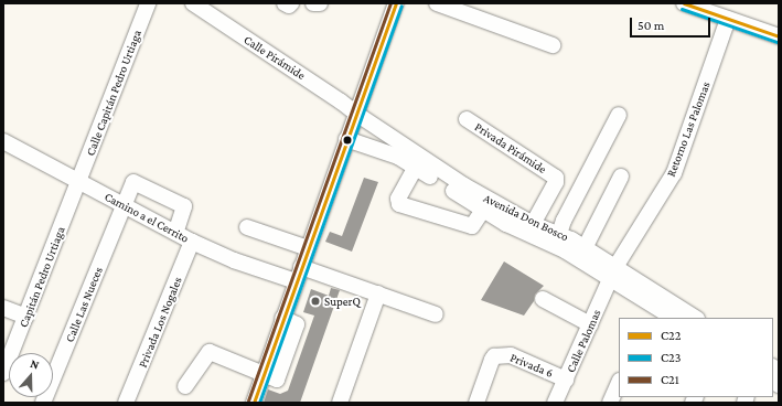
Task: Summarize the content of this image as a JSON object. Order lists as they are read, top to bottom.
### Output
{
  "streets": {
    "street": [
      "Calle Pirámide",
      "Calle Capitán Pedro Urtiaga",
      "Retorno Las Palomas",
      "Privada Pirámide",
      "Camino a el Cerrito",
      "Avenida Don Bosco",
      "Capitán Pedro Urtiaga",
      "Calle Las Nueces",
      "Privada Los Nogales",
      "Calle Palomas",
      "Privada 6"
    ]
  },
  "crossings": [
    ["Calle Pirámide", "Avenida Don Bosco"],
    ["Calle Capitán Pedro Urtiaga", "Camino a el Cerrito"],
    ["Calle Capitán Pedro Urtiaga", "Capitán Pedro Urtiaga"],
    ["Retorno Las Palomas", "Avenida Don Bosco"],
    ["Retorno Las Palomas", "Calle Palomas"],
    ["Privada Pirámide", "Avenida Don Bosco"],
    ["Camino a el Cerrito", "Capitán Pedro Urtiaga"],
    ["Camino a el Cerrito", "Calle Las Nueces"],
    ["Camino a el Cerrito", "Privada Los Nogales"],
    ["Avenida Don Bosco", "Calle Palomas"],
    ["Calle Palomas", "Privada 6"]
  ],
  "places": ["SuperQ"],
  "lines": ["transit line C22", "transit line C21", "transit line C23"],
  "legend": ["C22", "C23", "C21"],
  "scale_bar": "50 m",
  "north": "top"
}
